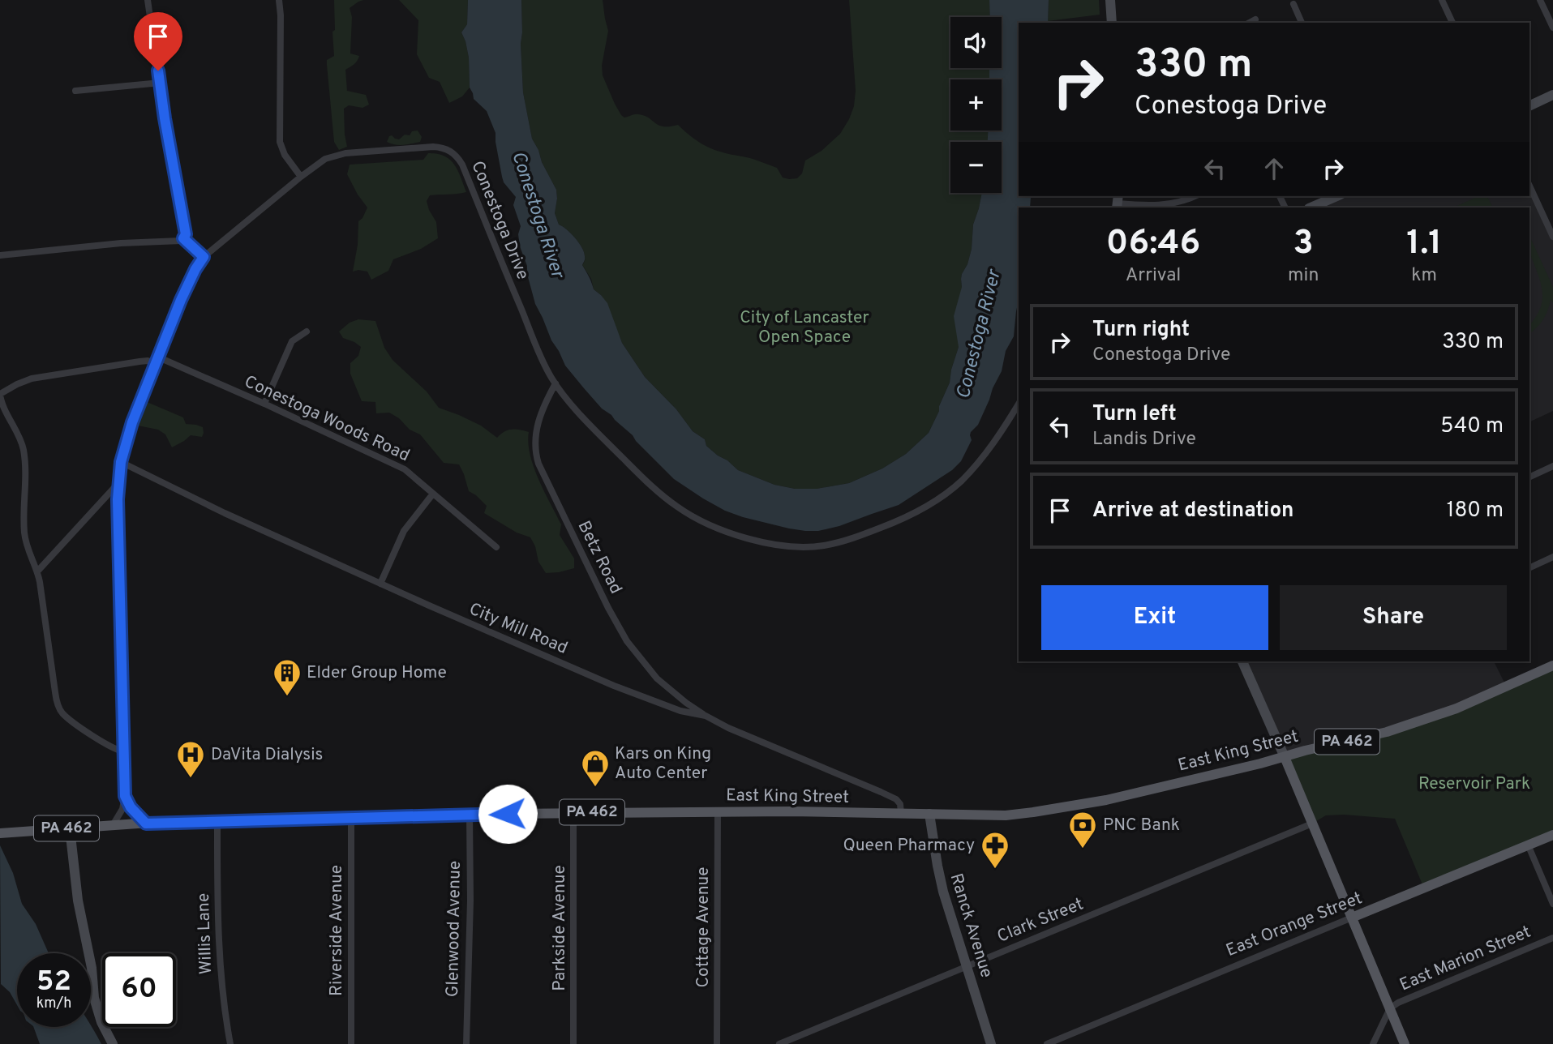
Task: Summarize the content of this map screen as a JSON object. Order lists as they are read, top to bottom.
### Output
{
  "streets": {
    "main road": ["PA 462", "East King Street", "East Orange Street"],
    "street": [
      "Conestoga Drive",
      "Conestoga Woods Road",
      "Betz Road",
      "City Mill Road",
      "Clark Street",
      "Ranck Avenue",
      "Cottage Avenue",
      "Parkside Avenue",
      "Glenwood Avenue",
      "Riverside Avenue",
      "Willis Lane",
      "East Marion Street"
    ]
  },
  "crossings": [
    ["Conestoga Drive", "Conestoga Woods Road"],
    ["Conestoga Drive", "Betz Road"],
    ["Conestoga Drive", "City Mill Road"],
    ["Conestoga Drive", "East King Street"],
    ["Betz Road", "City Mill Road"],
    ["City Mill Road", "East King Street"],
    ["East King Street", "Ranck Avenue"],
    ["East King Street", "Cottage Avenue"],
    ["East King Street", "Parkside Avenue"],
    ["East King Street", "Glenwood Avenue"],
    ["East King Street", "Riverside Avenue"],
    ["East King Street", "Willis Lane"],
    ["Clark Street", "Ranck Avenue"]
  ],
  "water": ["Conestoga River"],
  "parks": ["City of Lancaster Open Space", "Reservoir Park"],
  "places": {
    "building": ["Elder Group Home"],
    "hospital": ["DaVita Dialysis"],
    "shop": ["Kars on King Auto Center"],
    "bank": ["PNC Bank"],
    "pharmacy": ["Queen Pharmacy"]
  },
  "page": {
    "map_buttons": ["+", "−"],
    "turn": ["330 m", "Conestoga Drive"],
    "eta": [
      "06:46",
      "Arrival",
      "3",
      "min",
      "1.1",
      "km"
    ],
    "list": [
      {
        "name": "Turn right",
        "note": "Conestoga Drive",
        "value": "330 m"
      },
      {
        "name": "Turn left",
        "note": "Landis Drive",
        "value": "540 m"
      },
      {
        "name": "Arrive at destination",
        "value": "180 m"
      }
    ],
    "buttons": ["Exit", "Share"],
    "speed": "52 km/h",
    "limit": "60"
  }
}
